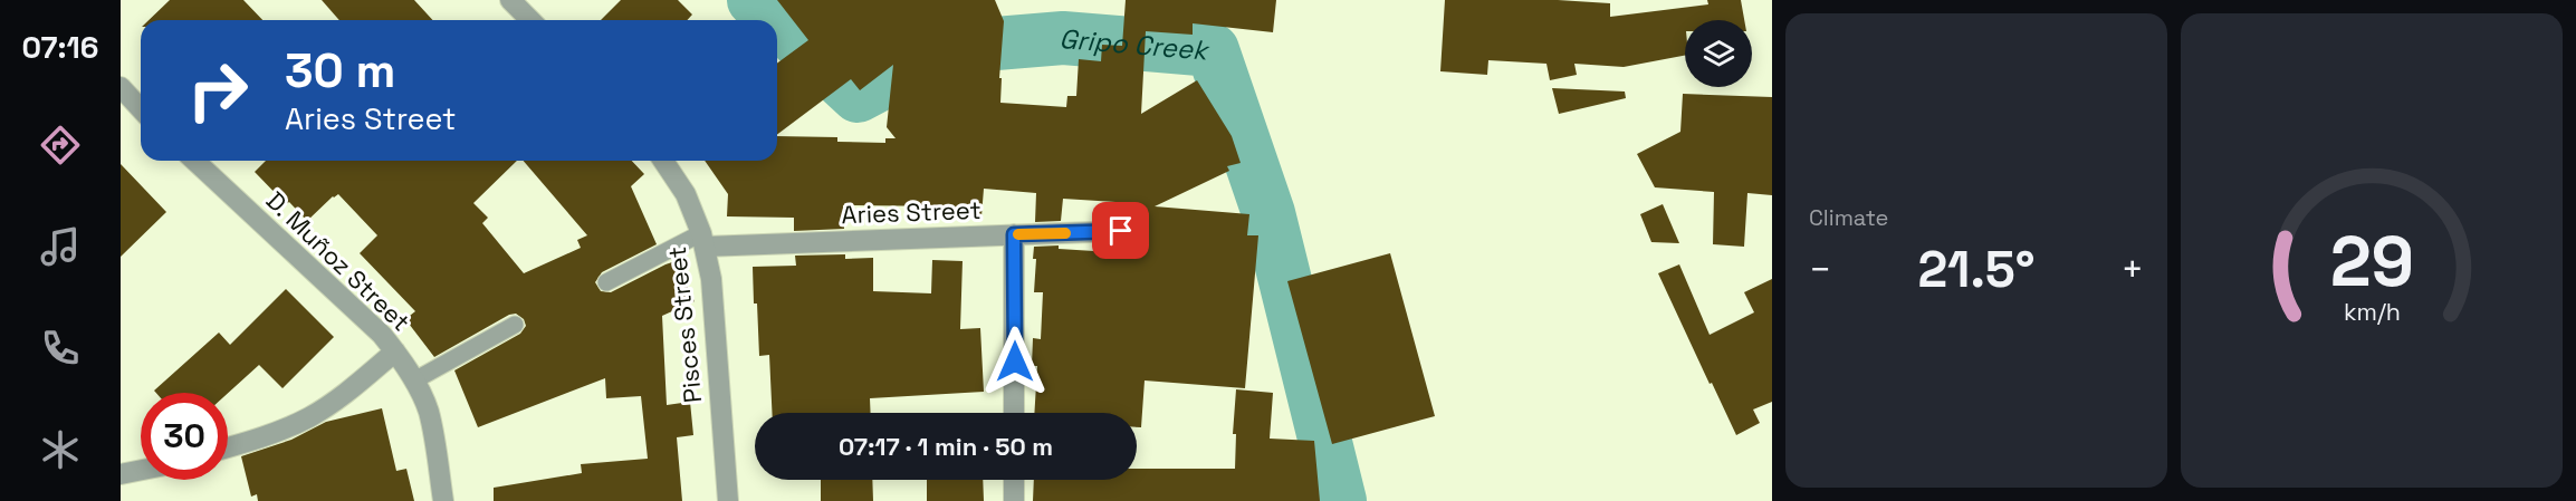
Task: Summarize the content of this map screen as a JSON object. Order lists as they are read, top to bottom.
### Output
{
  "streets": {
    "street": ["Aries Street", "D. Muñoz Street", "Pisces Street"]
  },
  "crossings": [
    ["Aries Street", "Pisces Street"]
  ],
  "water": ["Gripo Creek"],
  "page": {
    "tabs": "07:16",
    "tile": "Climate",
    "turn": ["30 m", "Aries Street"],
    "heat": ["−", "21.5°", "+"],
    "limit": "30",
    "trip": "07:17 · 1 min · 50 m",
    "gauge": ["29", "km/h"]
  }
}
